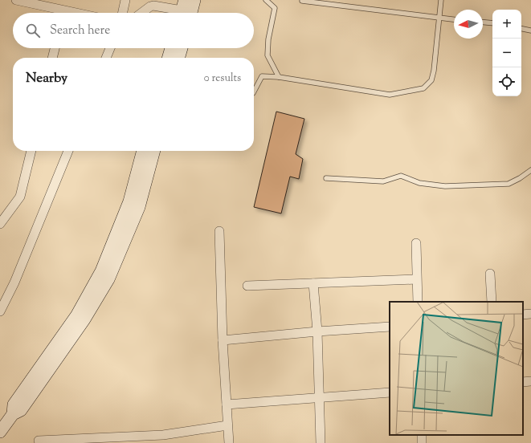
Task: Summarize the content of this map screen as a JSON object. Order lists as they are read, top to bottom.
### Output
{
  "north": "left",
  "page": {
    "map_buttons": ["+", "−"],
    "search": "Search here",
    "heading": ["Nearby", "0 results"]
  }
}
